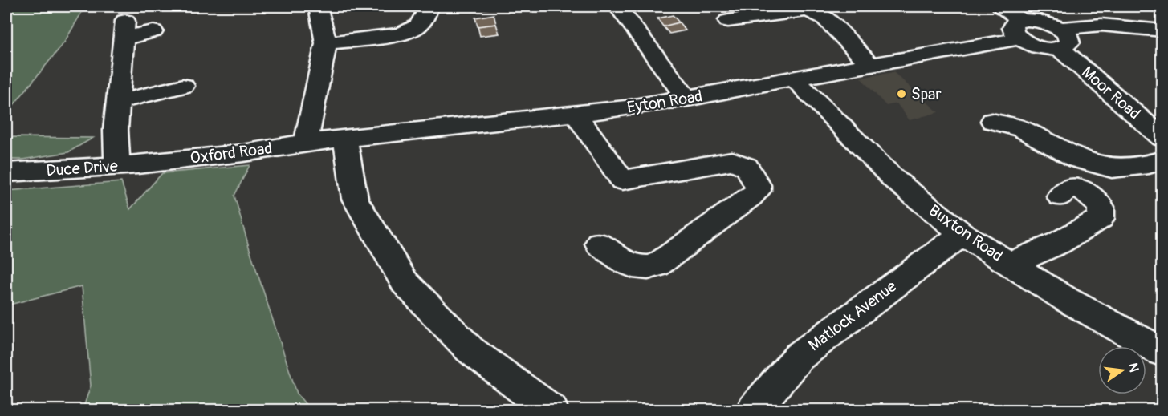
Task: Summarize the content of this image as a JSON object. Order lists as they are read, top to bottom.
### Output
{
  "streets": {
    "street": [
      "Moor Road",
      "Eyton Road",
      "Oxford Road",
      "Duce Drive",
      "Buxton Road",
      "Matlock Avenue"
    ]
  },
  "crossings": [
    ["Moor Road", "Eyton Road"],
    ["Eyton Road", "Oxford Road"],
    ["Eyton Road", "Buxton Road"],
    ["Oxford Road", "Duce Drive"],
    ["Buxton Road", "Matlock Avenue"]
  ],
  "places": ["Spar"],
  "north": "right"
}
